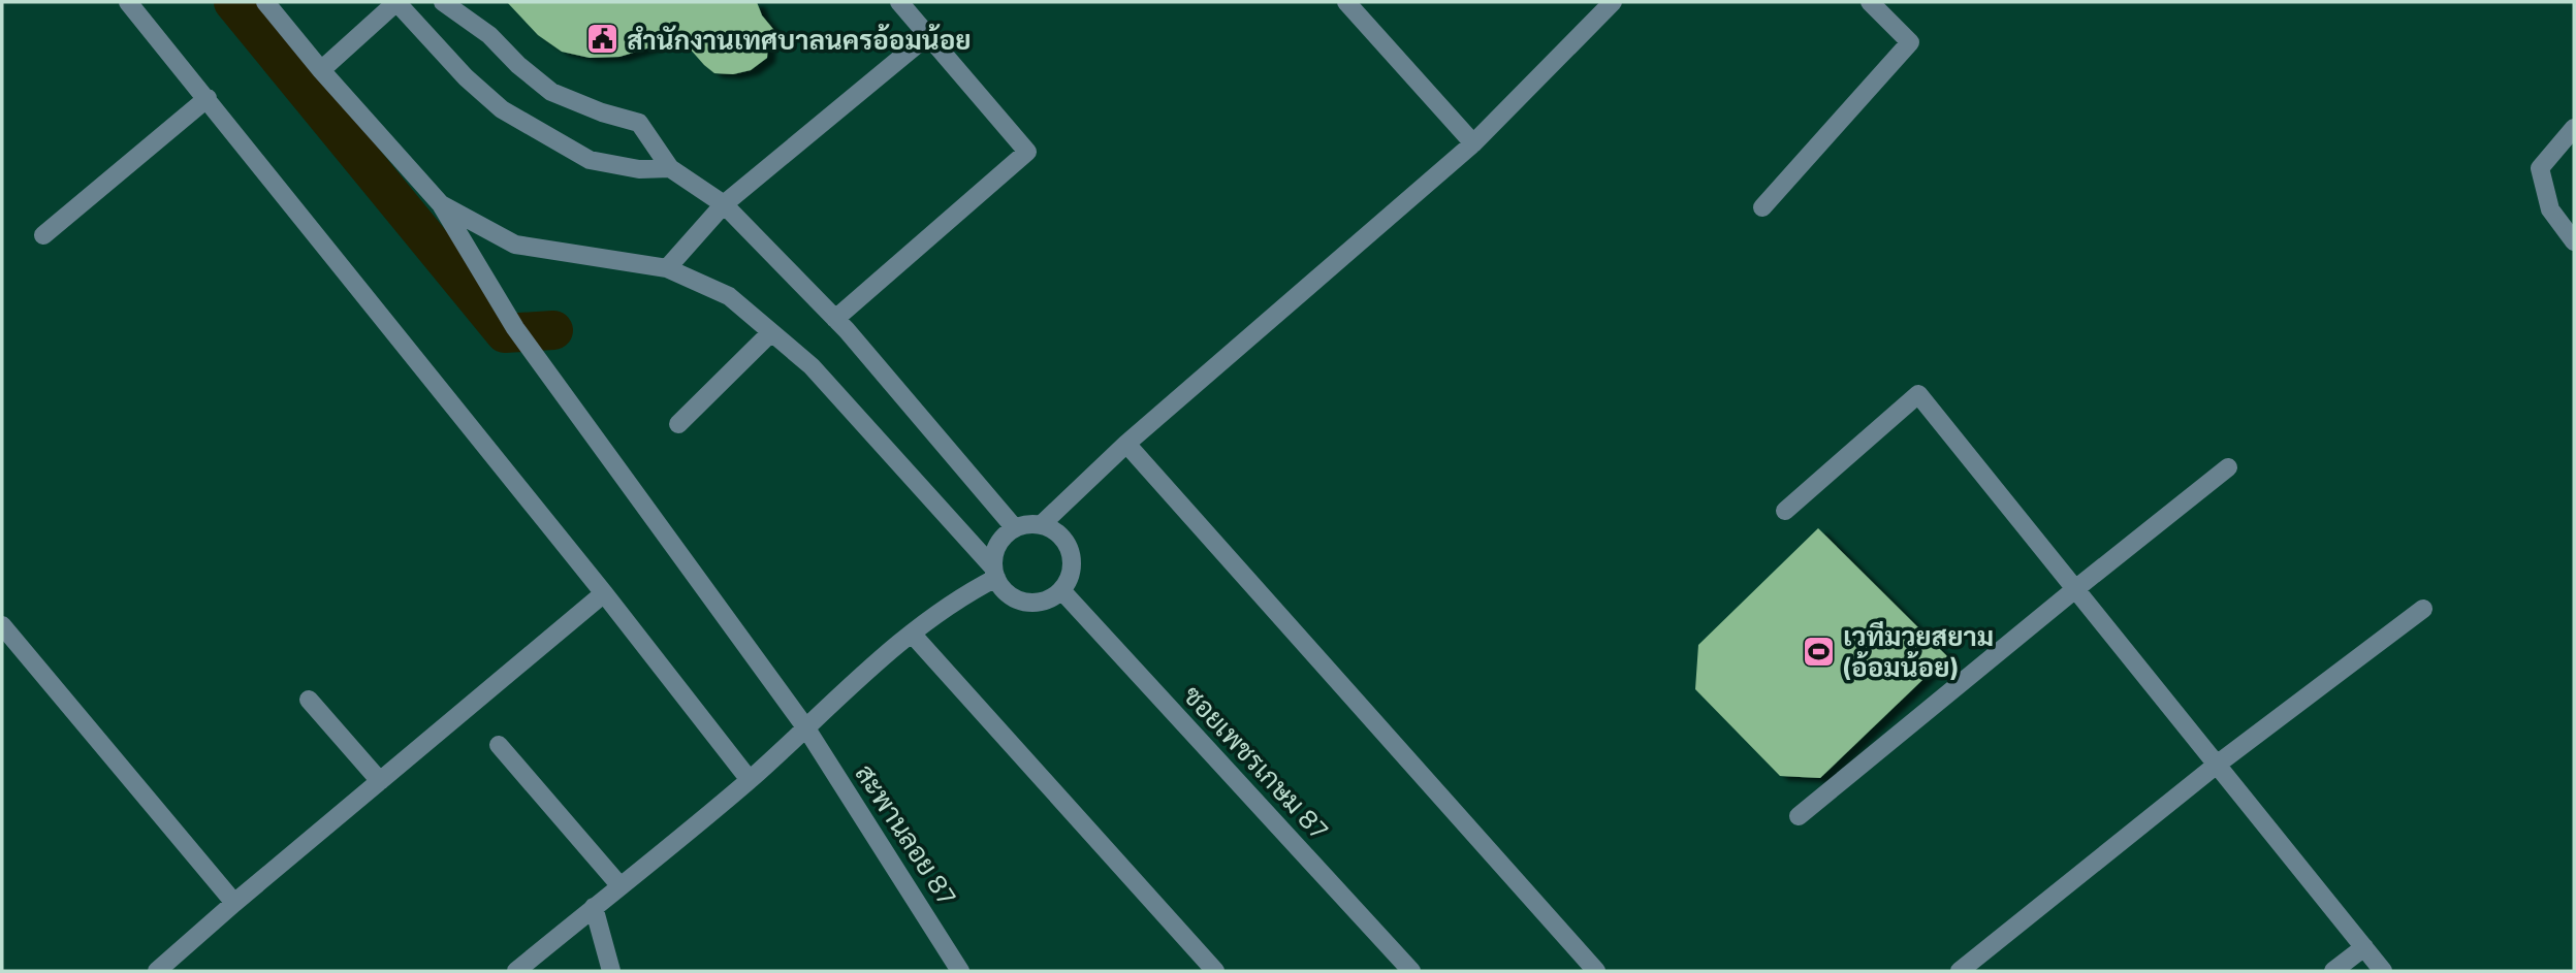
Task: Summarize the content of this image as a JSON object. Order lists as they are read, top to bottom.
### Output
{
  "streets": {
    "street": ["ซอยเพชรเกษม 87", "สะพานลอย 87"]
  },
  "places": {
    "public building": ["สำนักงานเทศบาลนครอ้อมน้อย"],
    "sports": ["เวทีมวยสยาม (อ้อมน้อย)"]
  }
}
